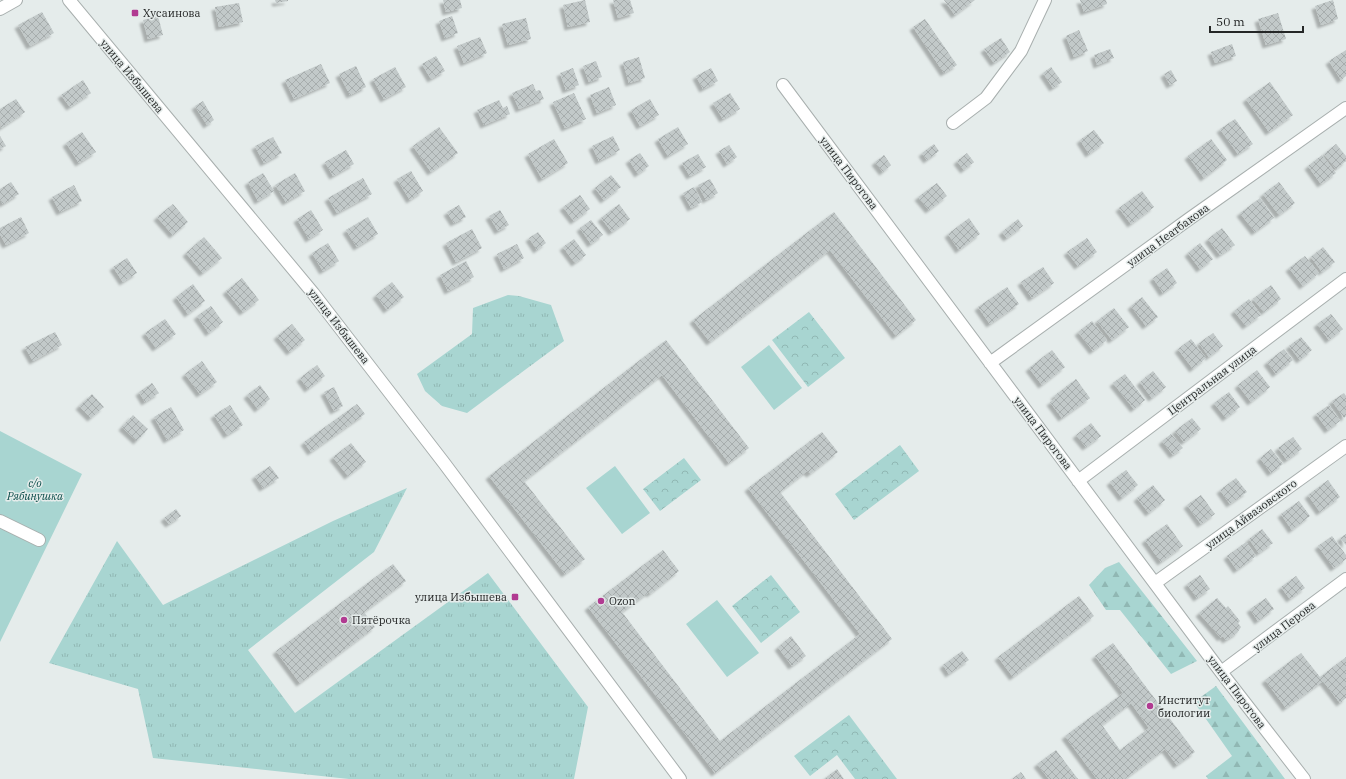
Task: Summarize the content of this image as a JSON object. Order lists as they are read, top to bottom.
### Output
{
  "streets": {
    "street": [
      "улица Избышева",
      "улица Пирогова",
      "улица Неатбакова",
      "Центральная улица",
      "улица Айвазовского",
      "улица Перова"
    ]
  },
  "crossings": [
    ["улица Пирогова", "улица Неатбакова"],
    ["улица Пирогова", "Центральная улица"],
    ["улица Пирогова", "улица Айвазовского"],
    ["улица Пирогова", "улица Перова"]
  ],
  "parks": ["с/о Рябинушка"],
  "places": {
    "transit": ["Хусаинова", "улица Избышева"],
    "other": ["Ozon", "Пятёрочка", "Институт биологии"]
  },
  "scale_bar": "50 m"
}
